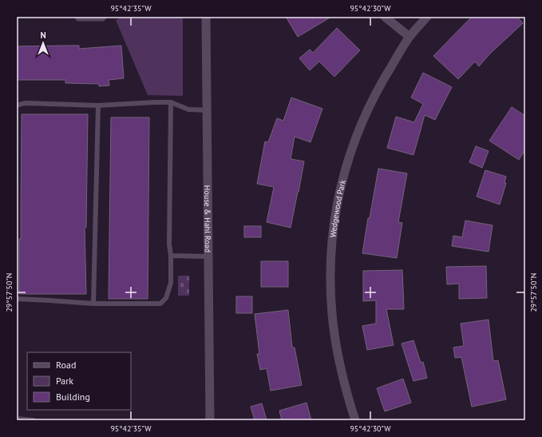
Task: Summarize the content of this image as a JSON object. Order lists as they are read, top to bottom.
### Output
{
  "streets": {
    "street": ["Wedgewood Park", "House & Hahl Road"]
  },
  "legend": ["Road", "Park", "Building"],
  "north": "top",
  "coordinates": ["95°42'35\"W", "95°42'30\"W", "29°57'50\"N"]
}
